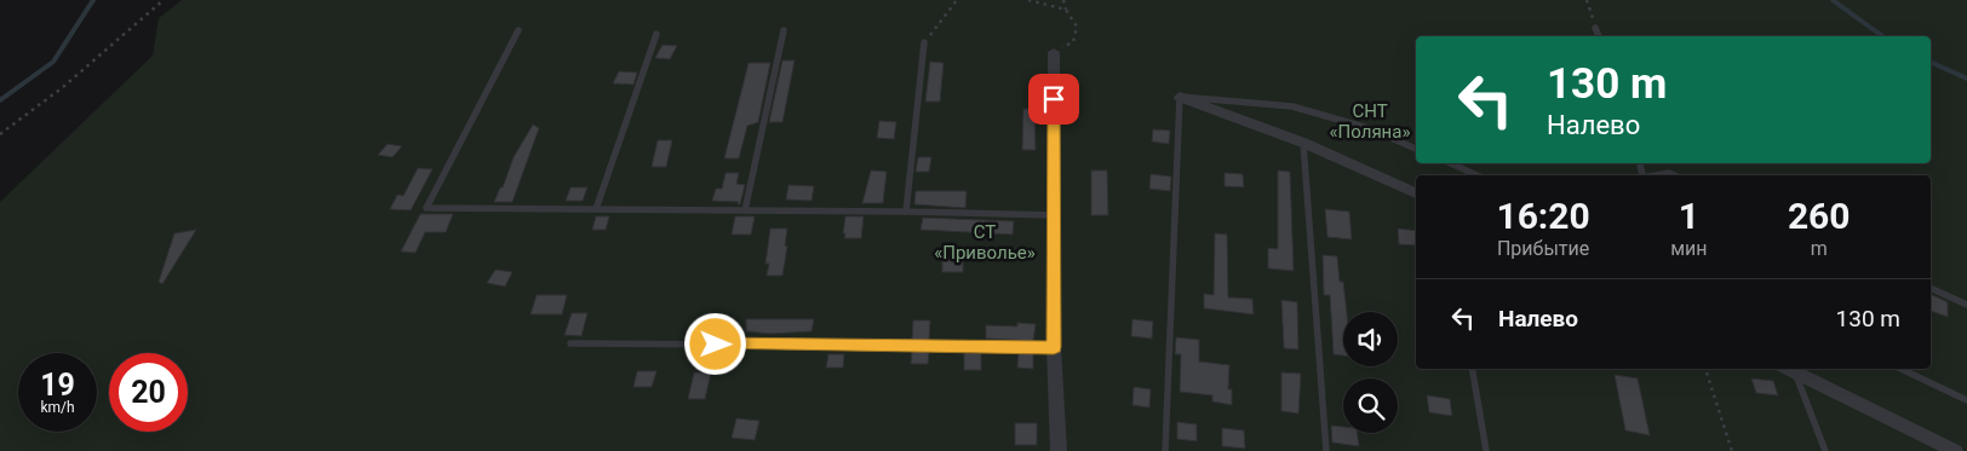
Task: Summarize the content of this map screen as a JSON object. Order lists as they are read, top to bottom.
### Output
{
  "parks": ["СНТ «Поляна»", "СТ «Приволье»"],
  "page": {
    "turn": ["130 m", "Налево"],
    "eta": [
      "16:20",
      "Прибытие",
      "1",
      "мин",
      "260",
      "m"
    ],
    "list": [
      {
        "name": "Налево",
        "value": "130 m"
      }
    ],
    "speed": "19 km/h",
    "limit": "20"
  }
}
